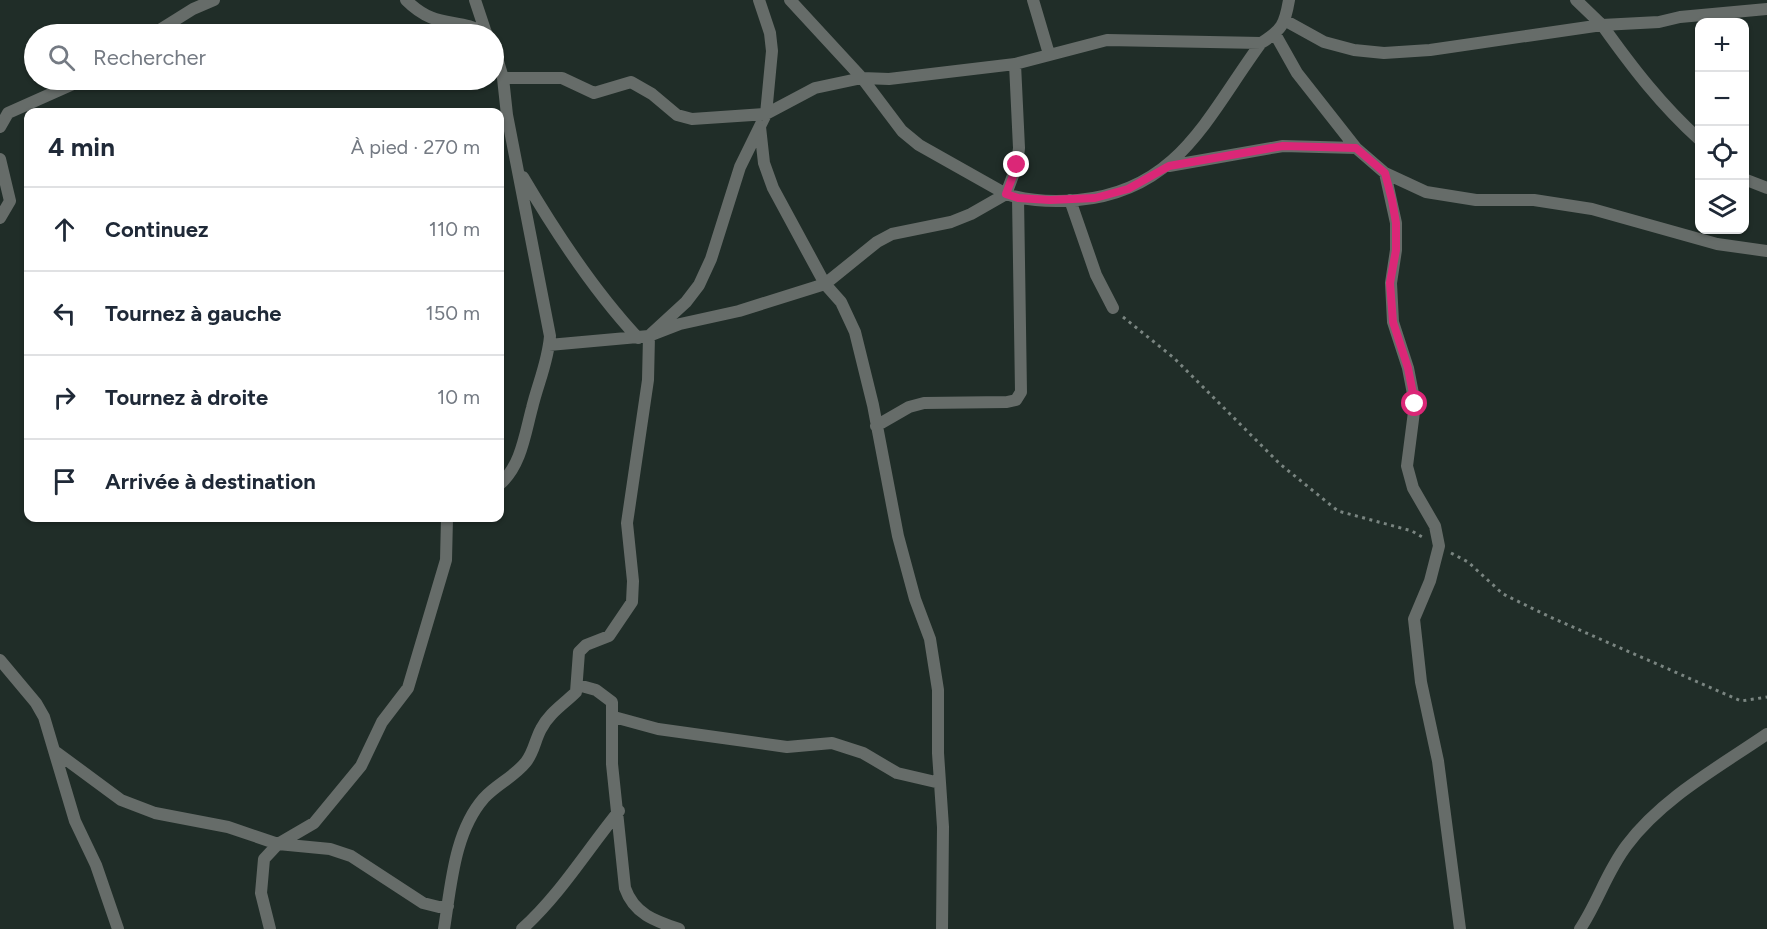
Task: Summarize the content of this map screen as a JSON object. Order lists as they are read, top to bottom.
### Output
{
  "page": {
    "map_buttons": ["+", "−"],
    "search": "Rechercher",
    "heading": ["4 min", "À pied · 270 m"],
    "list": [
      ["Continuez", "110 m"],
      ["Tournez à gauche", "150 m"],
      ["Tournez à droite", "10 m"],
      "Arrivée à destination"
    ]
  }
}
